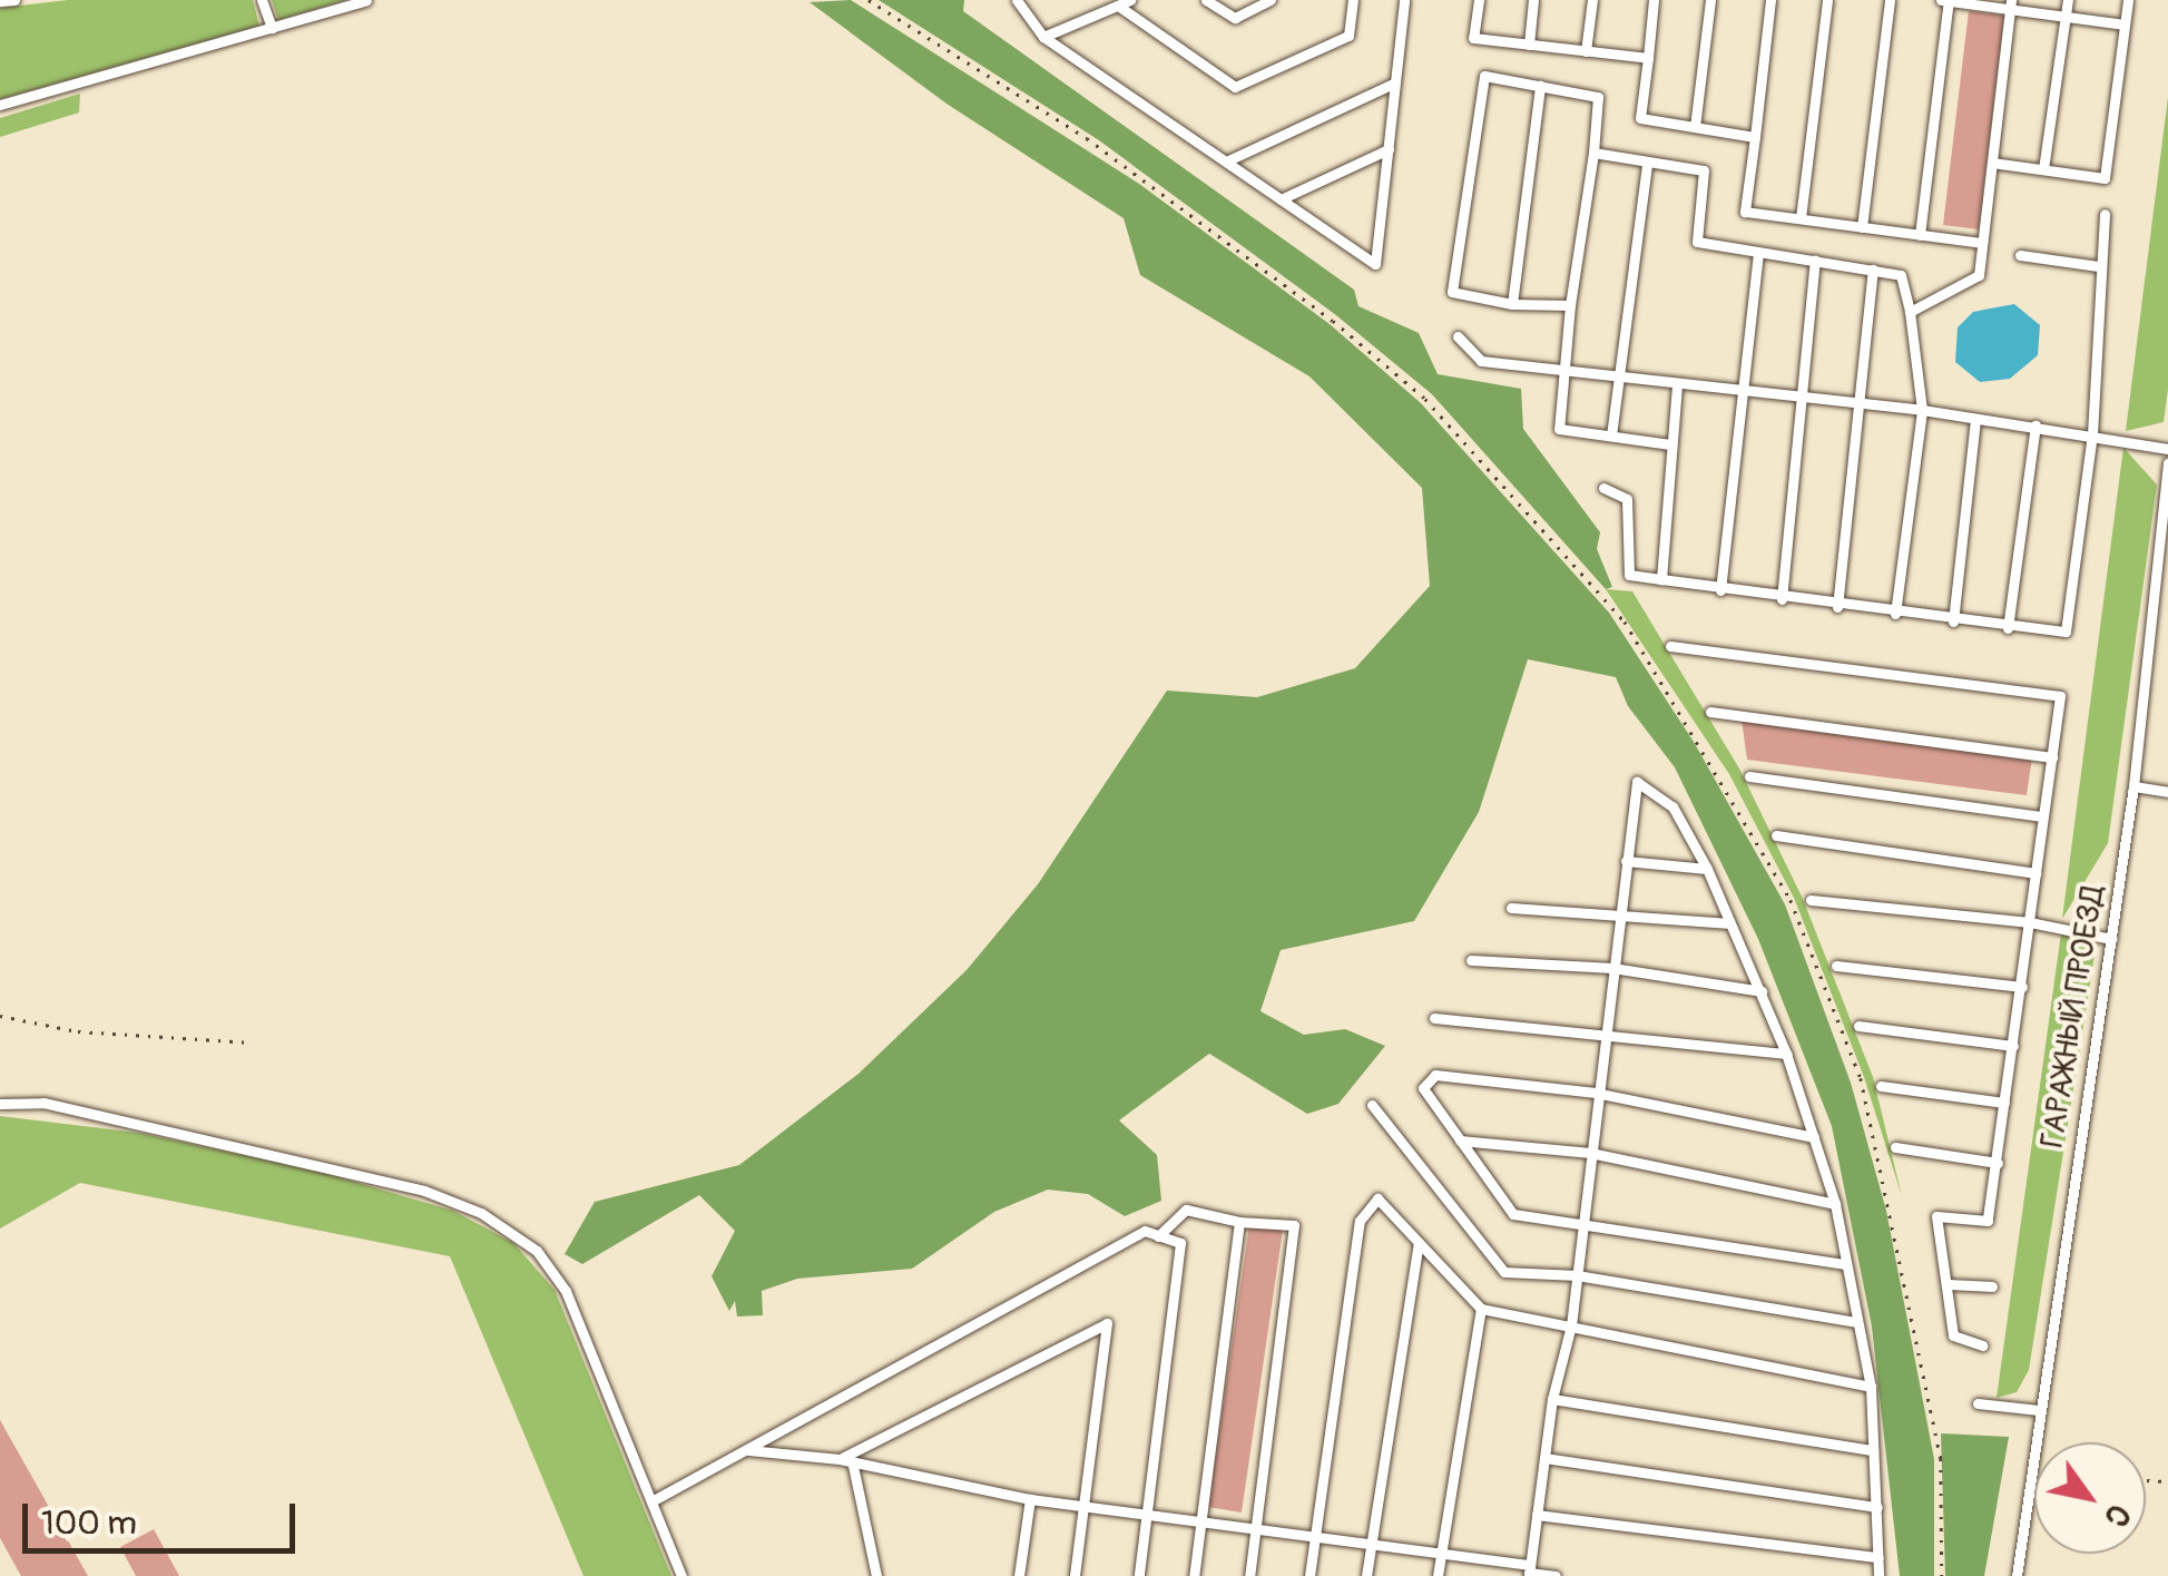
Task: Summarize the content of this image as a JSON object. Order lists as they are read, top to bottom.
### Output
{
  "streets": {
    "lane": ["ГАРАЖНЫЙ ПРОЕЗД"]
  },
  "scale_bar": "100 m",
  "north": "bottom right"
}
